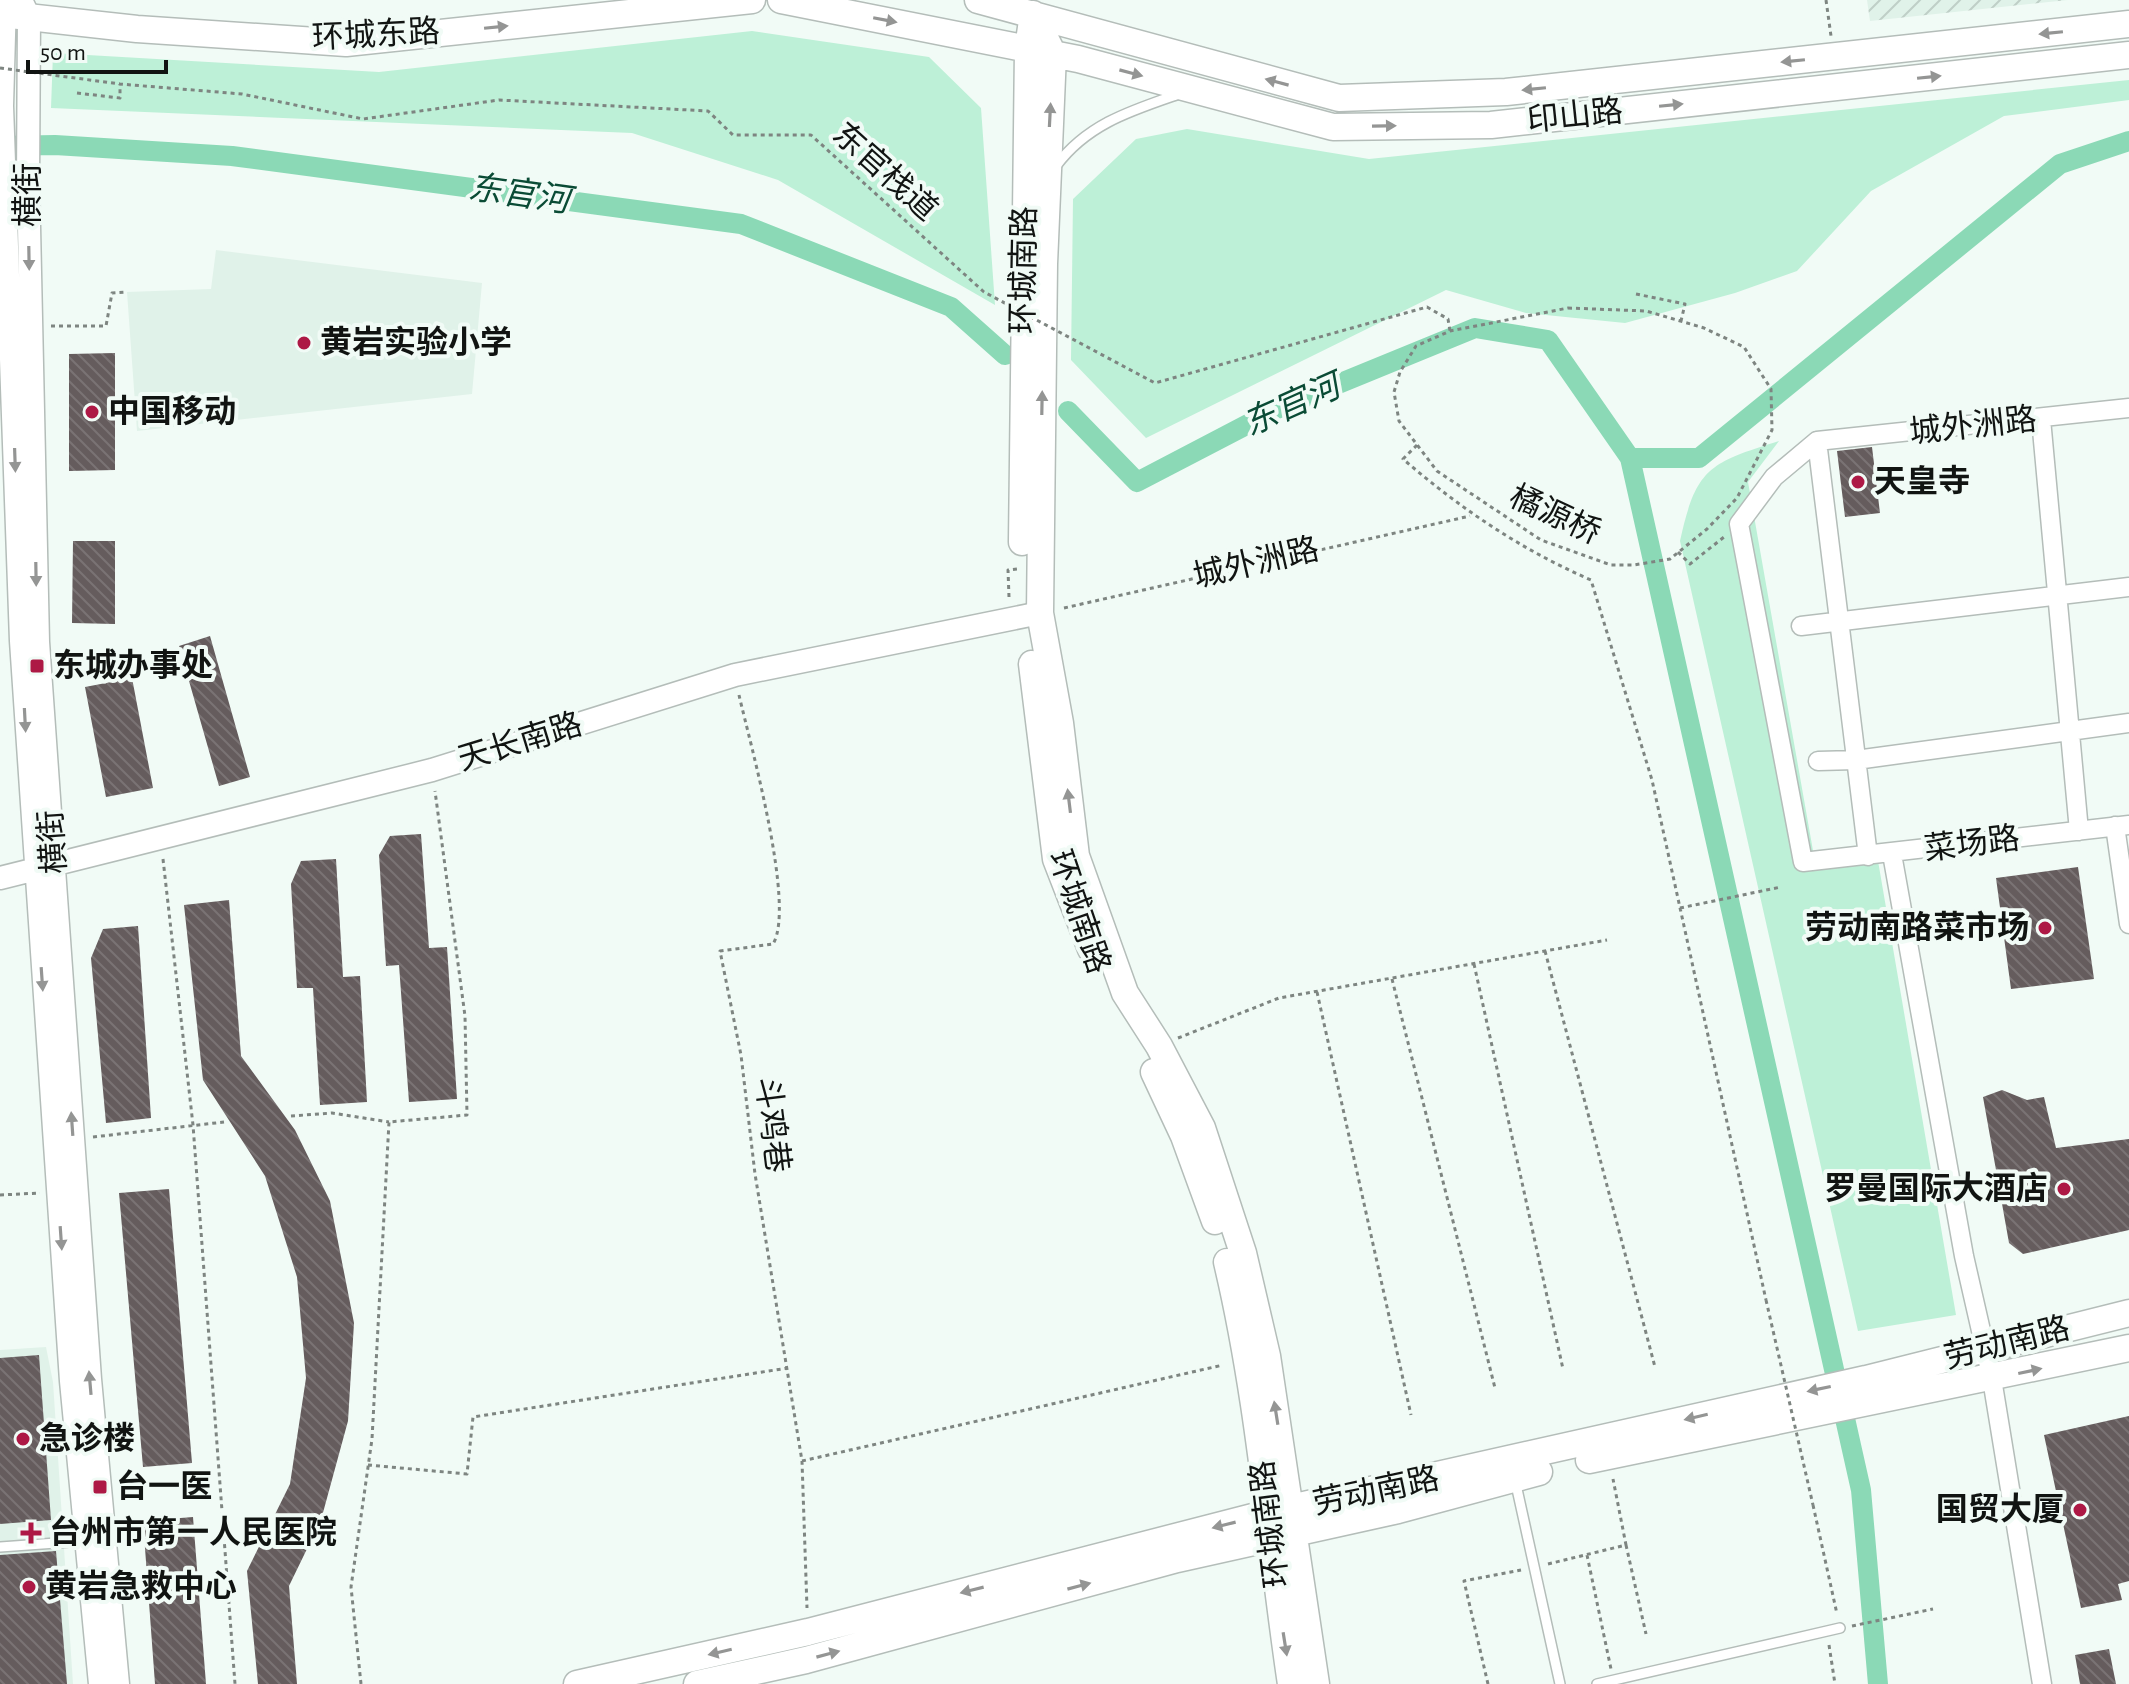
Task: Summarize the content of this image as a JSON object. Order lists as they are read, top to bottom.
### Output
{
  "streets": {
    "main road": [
      "环城东路",
      "印山路",
      "环城南路",
      "劳动南路"
    ],
    "street": [
      "横街",
      "城外洲路",
      "天长南路",
      "菜场路"
    ],
    "path": ["东官栈道", "橘源桥", "斗鸡巷"]
  },
  "crossings": [
    ["环城东路", "横街"],
    ["印山路", "环城南路"],
    ["东官栈道", "橘源桥"],
    ["横街", "天长南路"],
    ["环城南路", "城外洲路"],
    ["环城南路", "天长南路"],
    ["环城南路", "劳动南路"],
    ["城外洲路", "天长南路"],
    ["天长南路", "斗鸡巷"],
    ["斗鸡巷", "劳动南路"]
  ],
  "one_way": ["环城东路"],
  "water": ["东官河"],
  "places": {
    "other": [
      "黄岩实验小学",
      "中国移动",
      "天皇寺",
      "劳动南路菜市场",
      "罗曼国际大酒店",
      "急诊楼",
      "国贸大厦",
      "黄岩急救中心"
    ],
    "transit": ["东城办事处", "台一医"],
    "health": ["台州市第一人民医院"]
  },
  "scale_bar": "50 m"
}
